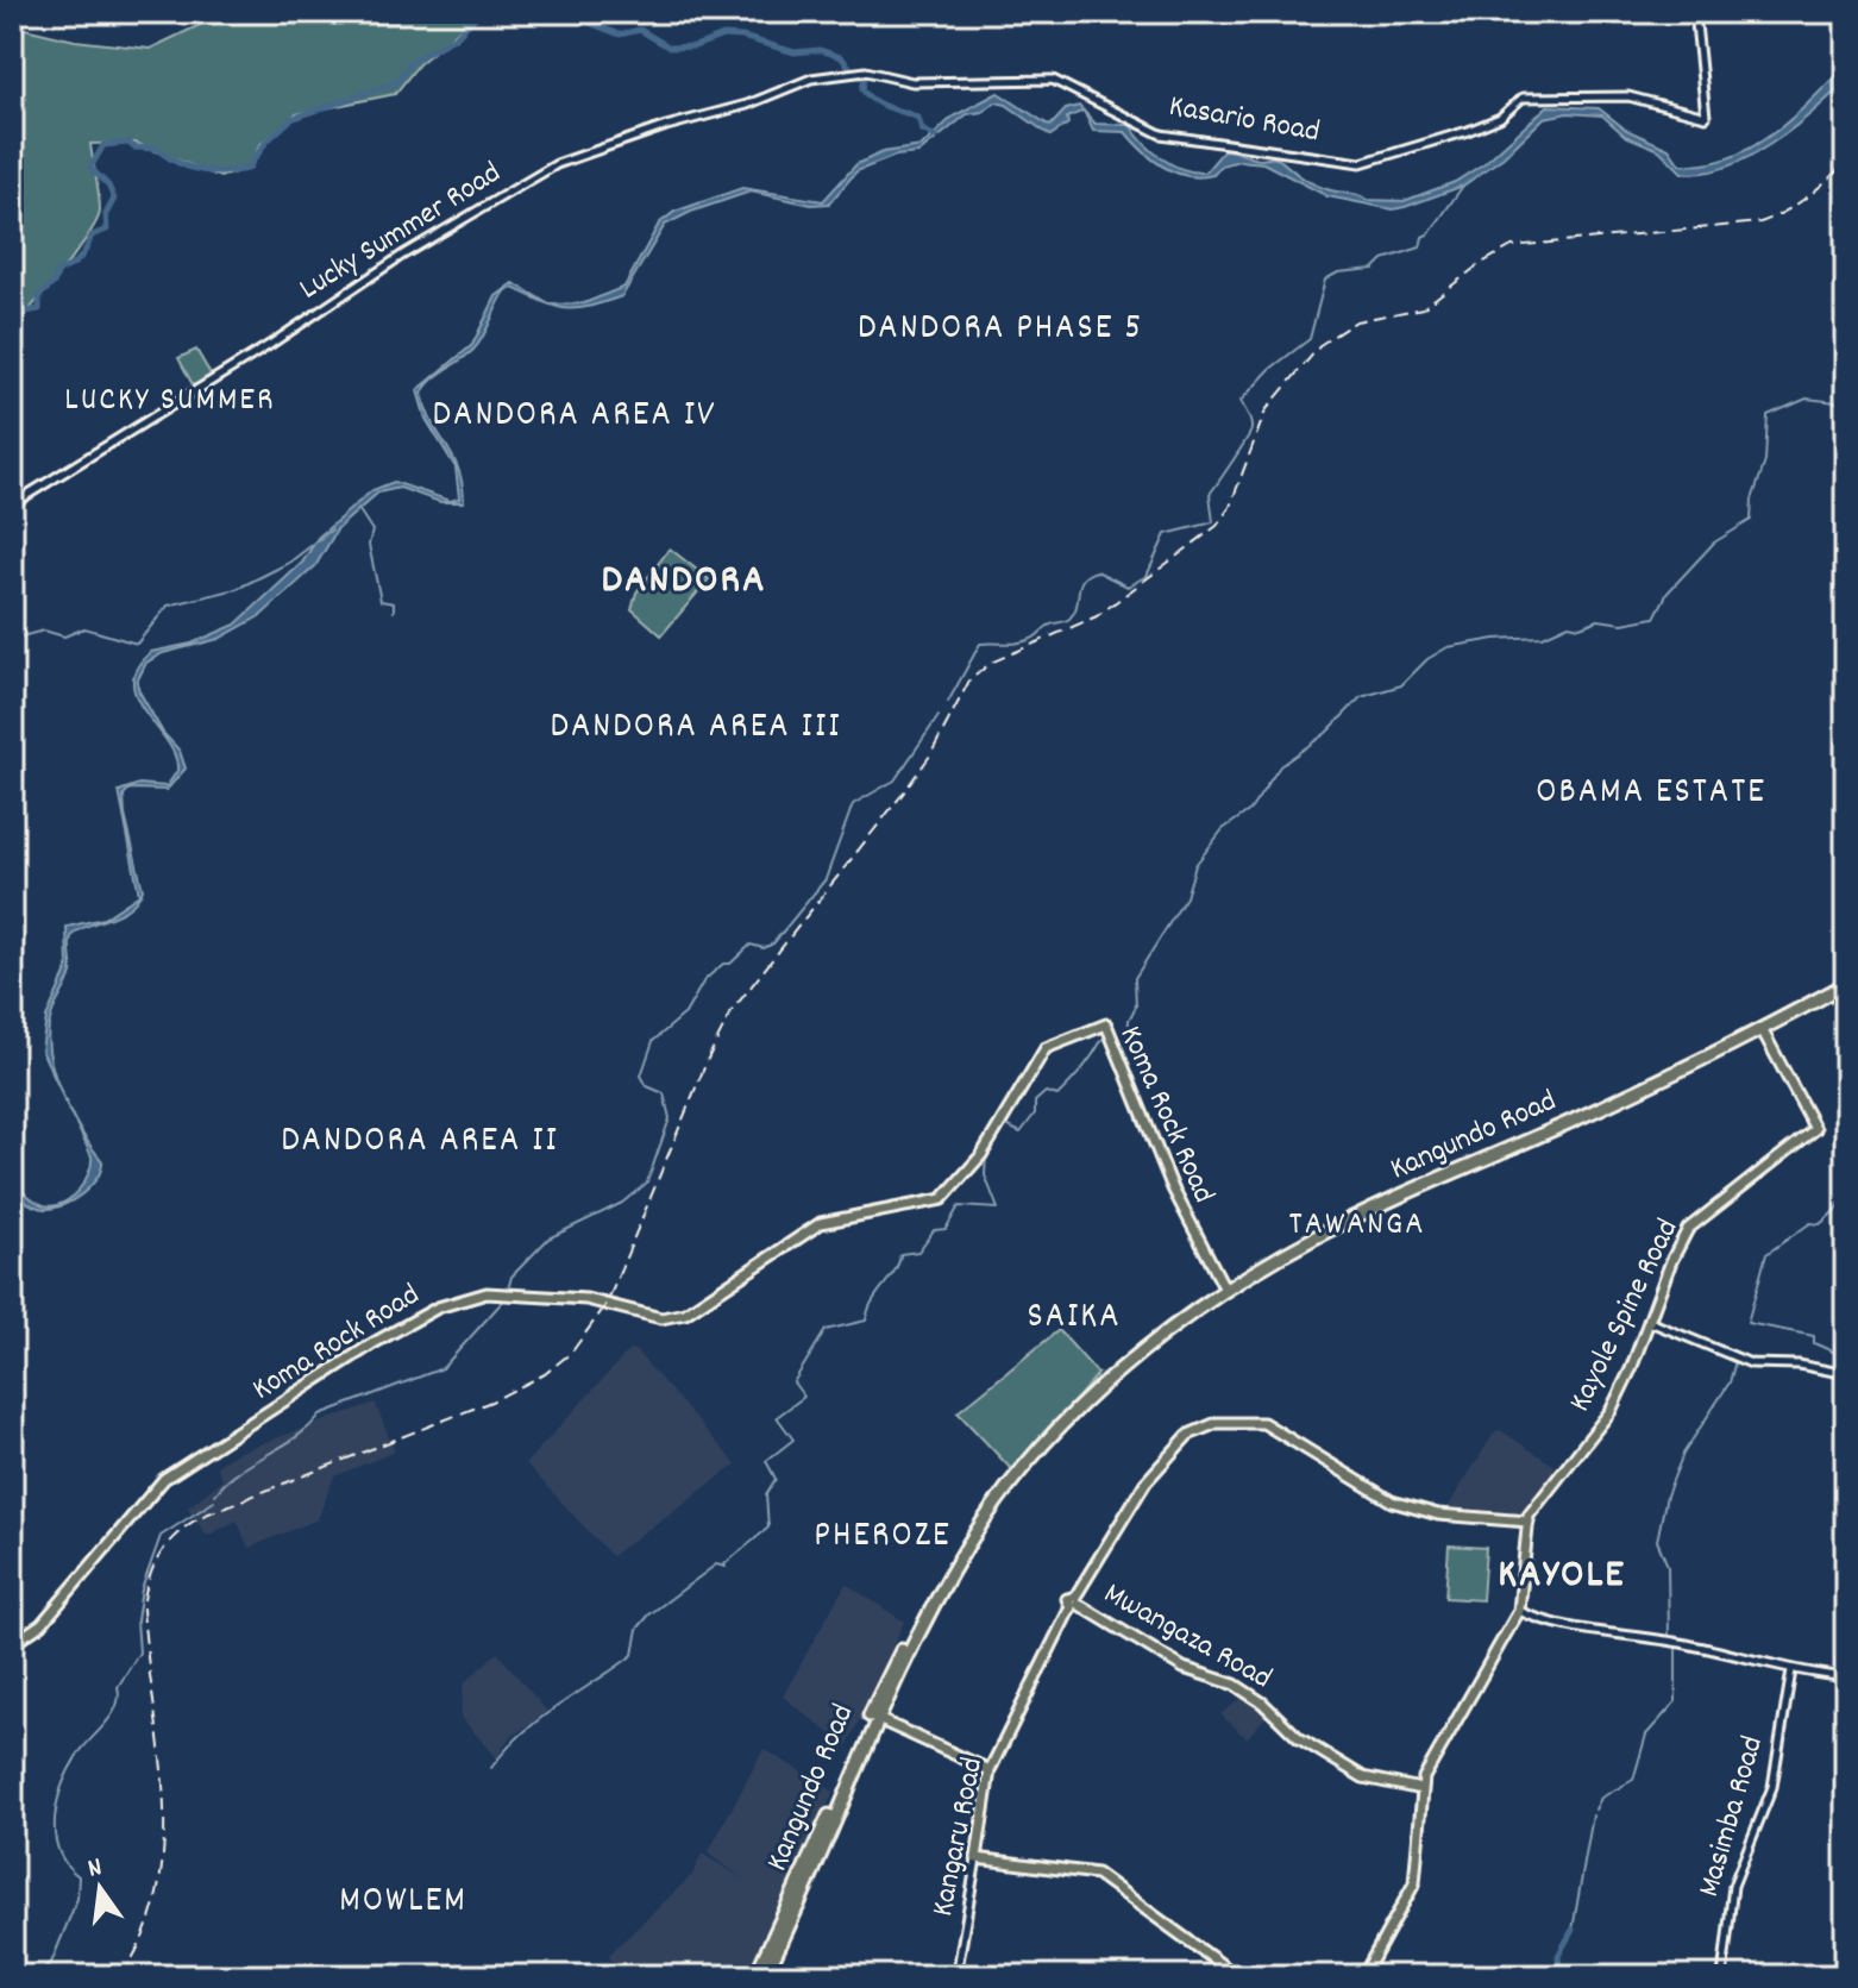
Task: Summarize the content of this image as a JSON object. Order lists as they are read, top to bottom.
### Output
{
  "streets": {
    "highway": ["Kangundo Road"],
    "main road": [
      "Koma Rock Road",
      "Kayole Spine Road",
      "Mwangaza Road",
      "Kangaru Road"
    ],
    "street": ["Kasario Road", "Lucky Summer Road", "Masimba Road"]
  },
  "crossings": [
    ["Kasario Road", "Lucky Summer Road"],
    ["Koma Rock Road", "Kangundo Road"],
    ["Kangundo Road", "Kayole Spine Road"],
    ["Kayole Spine Road", "Mwangaza Road"],
    ["Kayole Spine Road", "Kangaru Road"],
    ["Mwangaza Road", "Kangaru Road"]
  ],
  "districts": [
    "DANDORA PHASE 5",
    "LUCKY SUMMER",
    "DANDORA AREA IV",
    "DANDORA",
    "DANDORA AREA III",
    "OBAMA ESTATE",
    "DANDORA AREA II",
    "TAWANGA",
    "SAIKA",
    "PHEROZE",
    "KAYOLE",
    "MOWLEM"
  ],
  "north": "top"
}
